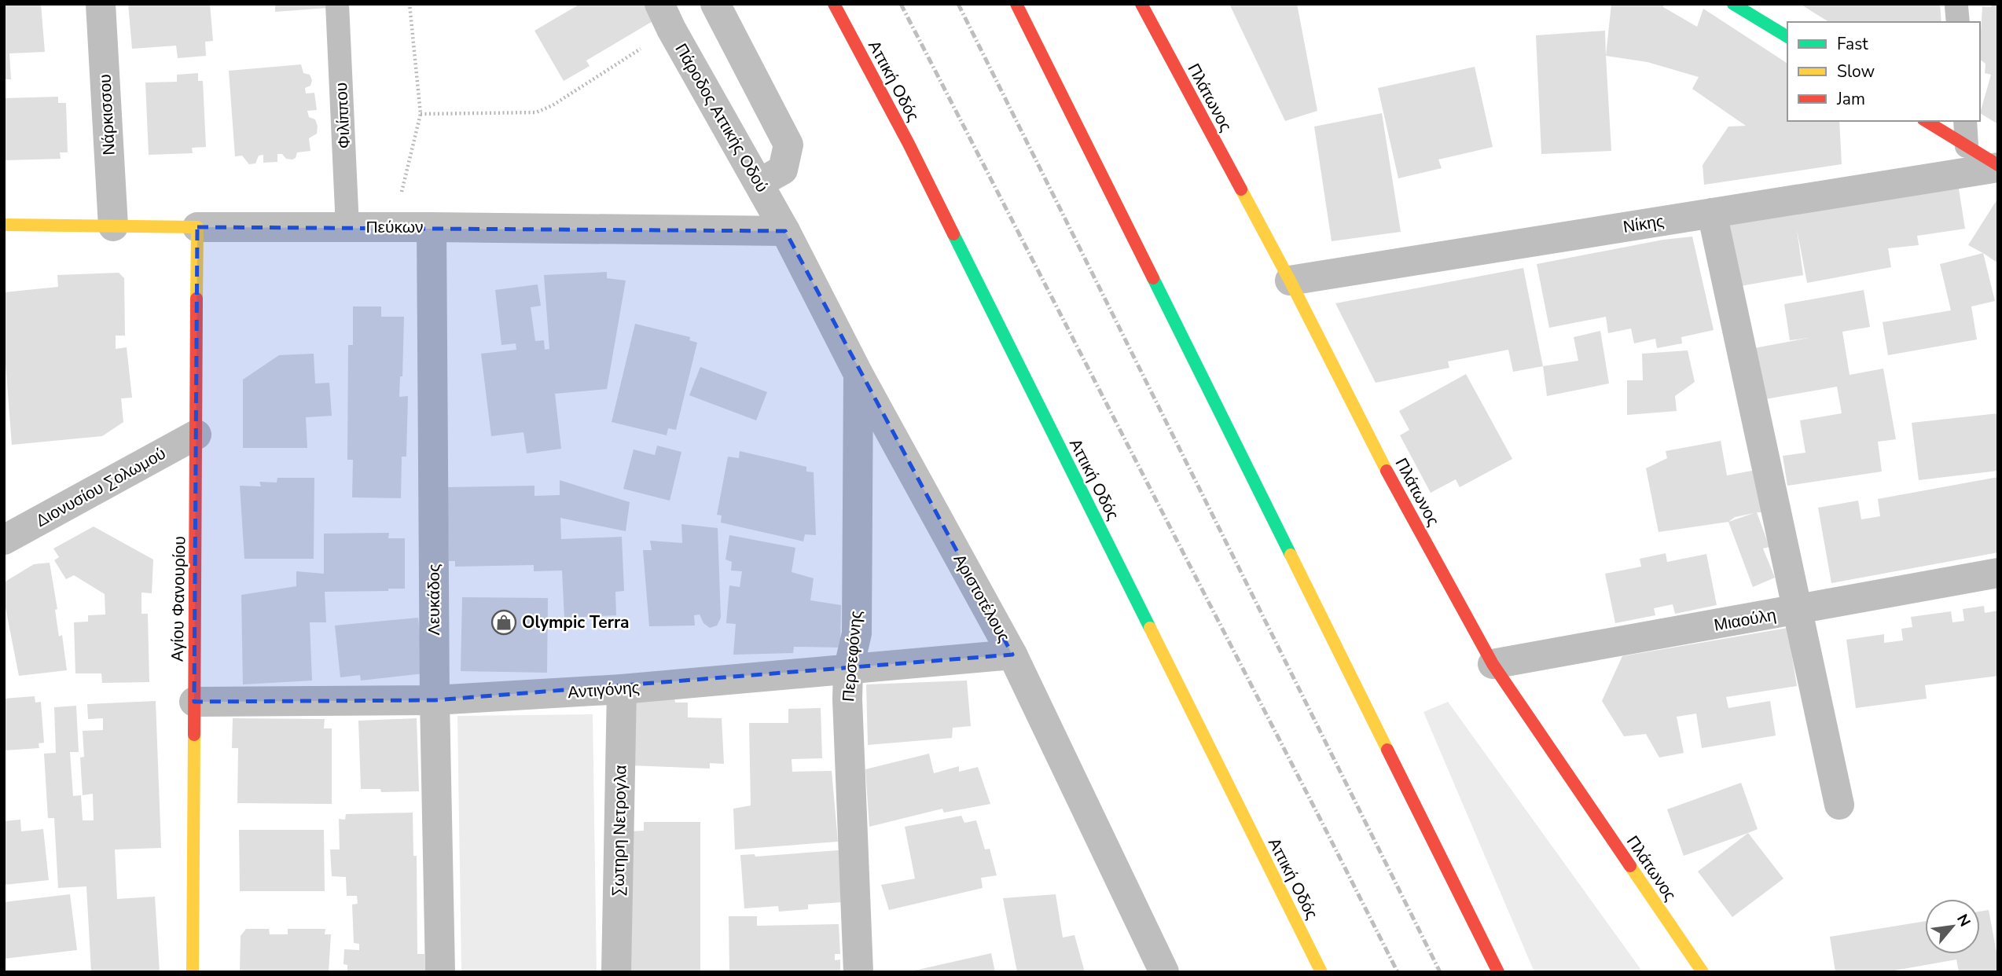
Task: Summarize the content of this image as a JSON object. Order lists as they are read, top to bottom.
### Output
{
  "streets": {
    "main road": [
      "Αττική Οδός",
      "Πλάτωνος",
      "Πεύκων",
      "Αγίου Φανουρίου"
    ],
    "street": [
      "Νάρκισσου",
      "Πάροδος Αττικής Οδού",
      "Νίκης",
      "Διονυσίου Σολωμού",
      "Αριστοτέλους",
      "Λευκάδος",
      "Μιαούλη",
      "Περσεφόνης",
      "Αντιγόνης",
      "Σωτηρη Νετρογλα"
    ],
    "lane": ["Φιλίππου"]
  },
  "crossings": [
    ["Πλάτωνος", "Νίκης"],
    ["Πλάτωνος", "Μιαούλη"],
    ["Νάρκισσου", "Πεύκων"],
    ["Φιλίππου", "Πεύκων"],
    ["Πάροδος Αττικής Οδού", "Πεύκων"],
    ["Πάροδος Αττικής Οδού", "Αριστοτέλους"],
    ["Πεύκων", "Αριστοτέλους"],
    ["Πεύκων", "Αγίου Φανουρίου"],
    ["Πεύκων", "Λευκάδος"],
    ["Διονυσίου Σολωμού", "Αγίου Φανουρίου"],
    ["Αριστοτέλους", "Περσεφόνης"],
    ["Αριστοτέλους", "Αντιγόνης"],
    ["Αγίου Φανουρίου", "Αντιγόνης"],
    ["Λευκάδος", "Αντιγόνης"],
    ["Περσεφόνης", "Αντιγόνης"],
    ["Αντιγόνης", "Σωτηρη Νετρογλα"]
  ],
  "places": {
    "shop": ["Olympic Terra"]
  },
  "legend": ["Fast", "Slow", "Jam"],
  "north": "top right"
}
